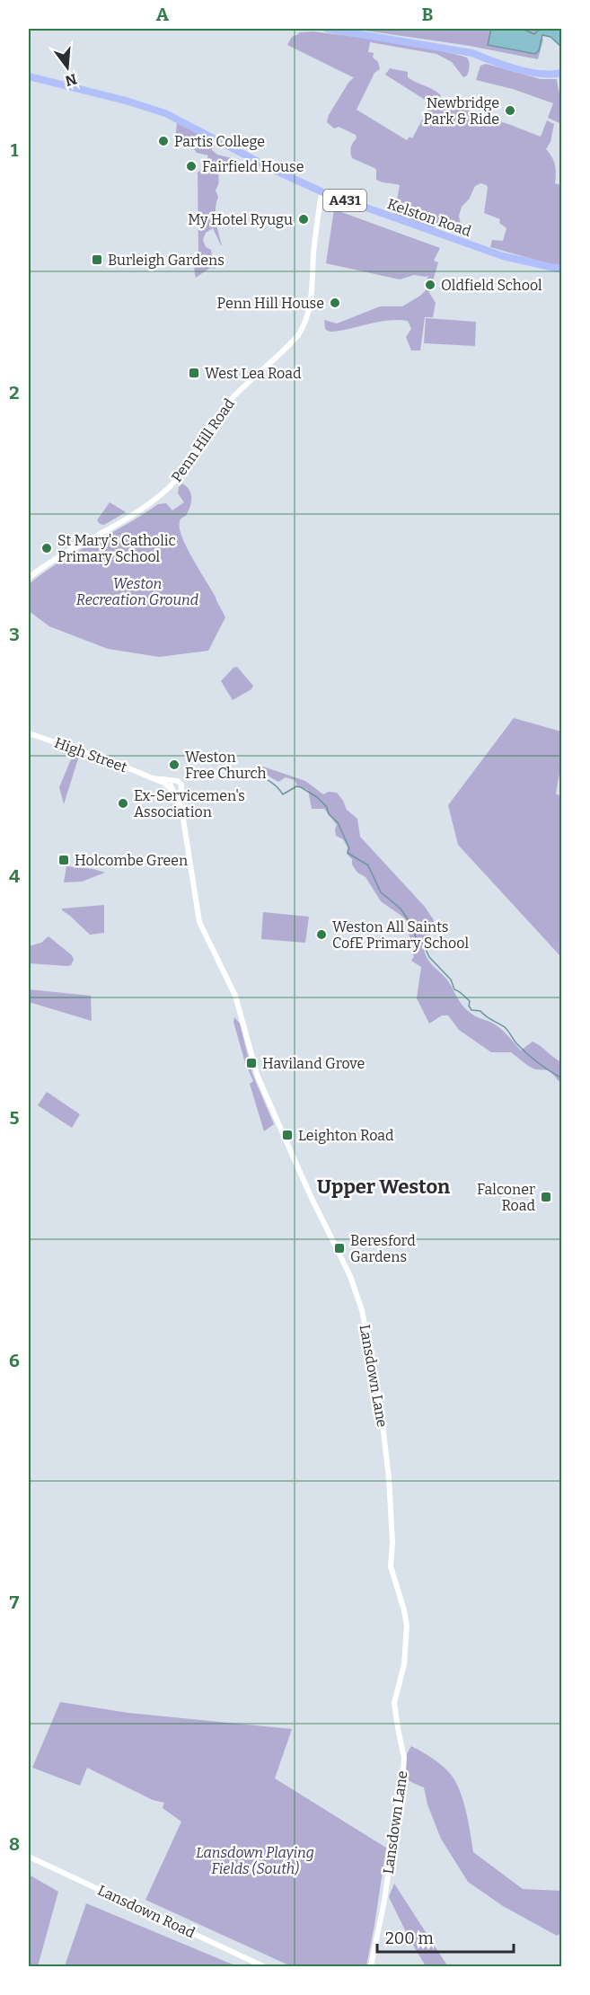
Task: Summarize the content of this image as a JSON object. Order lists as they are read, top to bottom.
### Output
{
  "streets": {
    "main road": ["A431", "Kelston Road"],
    "street": [
      "Penn Hill Road",
      "High Street",
      "Lansdown Lane",
      "Lansdown Road"
    ]
  },
  "crossings": [
    ["Kelston Road", "Penn Hill Road"],
    ["High Street", "Lansdown Lane"]
  ],
  "districts": ["Upper Weston"],
  "parks": ["Weston Recreation Ground", "Lansdown Playing Fields (South)"],
  "places": {
    "other": [
      "Newbridge Park & Ride",
      "Partis College",
      "Fairfield House",
      "My Hotel Ryugu",
      "Oldfield School",
      "Penn Hill House",
      "St Mary's Catholic Primary School",
      "Weston Free Church",
      "Ex-Servicemen's Association",
      "Weston All Saints CofE Primary School"
    ],
    "transit": [
      "Burleigh Gardens",
      "West Lea Road",
      "Holcombe Green",
      "Haviland Grove",
      "Leighton Road",
      "Falconer Road",
      "Beresford Gardens"
    ]
  },
  "scale_bar": "200 m",
  "north": "bottom",
  "grid": {
    "columns": ["A", "B"],
    "rows": [
      "1",
      "2",
      "3",
      "4",
      "5",
      "6",
      "7",
      "8"
    ]
  }
}
